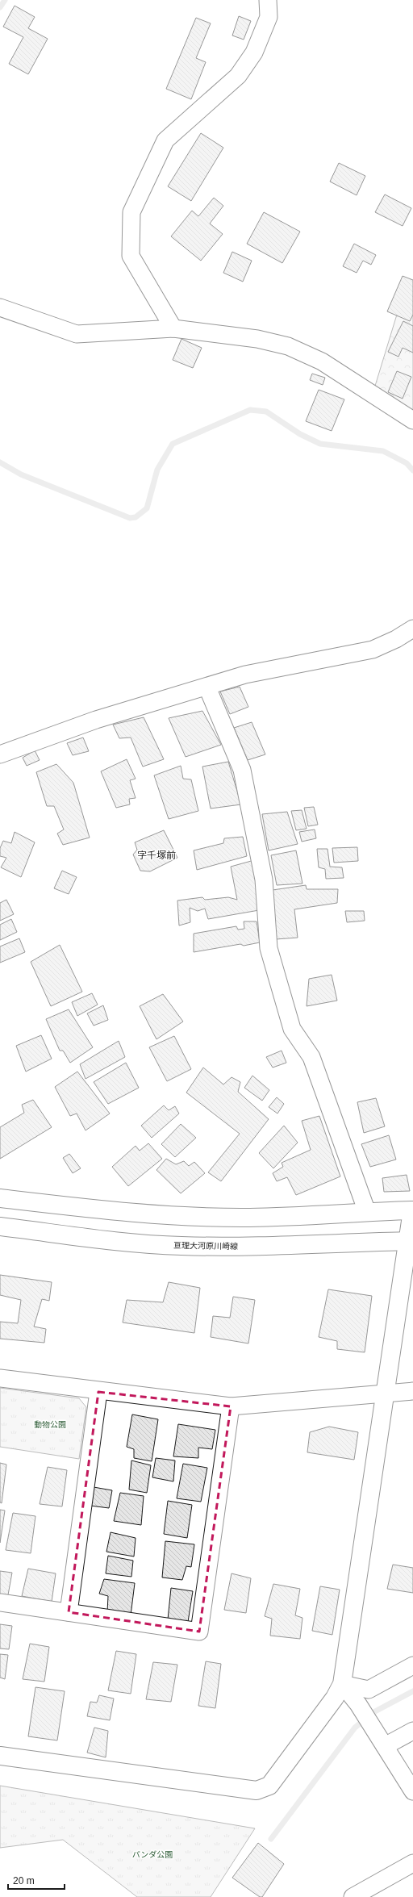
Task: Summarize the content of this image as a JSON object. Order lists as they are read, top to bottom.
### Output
{
  "streets": {
    "street": ["亘理大河原川崎線"]
  },
  "districts": ["字千塚前"],
  "parks": ["動物公園", "パンダ公園"],
  "scale_bar": "20 m"
}
